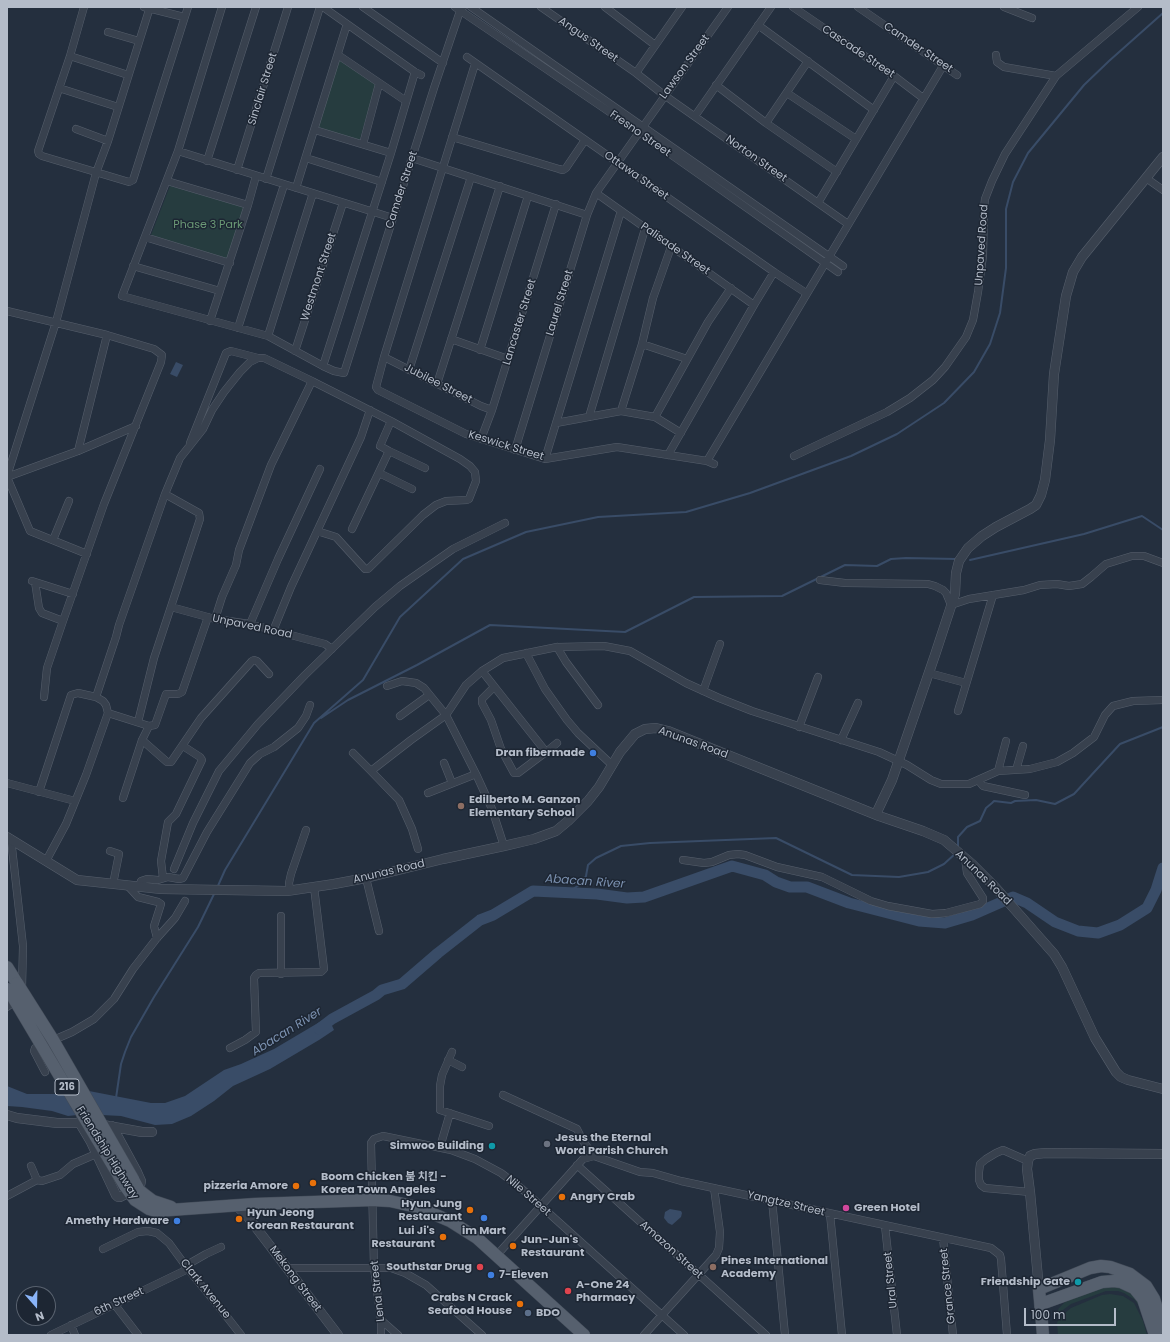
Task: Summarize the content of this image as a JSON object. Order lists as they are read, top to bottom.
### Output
{
  "streets": {
    "main road": ["216", "Friendship Highway"],
    "street": [
      "Angus Street",
      "Camder Street",
      "Cascade Street",
      "Lawson Street",
      "Sinclair Street",
      "Fresno Street",
      "Norton Street",
      "Ottawa Street",
      "Unpaved Road",
      "Palisade Street",
      "Westmont Street",
      "Laurel Street",
      "Lancaster Street",
      "Jubilee Street",
      "Keswick Street",
      "Anunas Road",
      "Nile Street",
      "Yangtze Street",
      "Amazon Street",
      "Mekong Street",
      "Ural Street",
      "Grance Street",
      "Clark Avenue",
      "Lena Street",
      "6th Street"
    ]
  },
  "crossings": [
    ["Angus Street", "Lawson Street"],
    ["Angus Street", "Norton Street"],
    ["Camder Street", "Fresno Street"],
    ["Lawson Street", "Fresno Street"],
    ["Lawson Street", "Norton Street"],
    ["Lawson Street", "Ottawa Street"],
    ["Lawson Street", "Laurel Street"],
    ["Ottawa Street", "Laurel Street"],
    ["Palisade Street", "Laurel Street"],
    ["Laurel Street", "Keswick Street"],
    ["Lancaster Street", "Jubilee Street"],
    ["Lancaster Street", "Keswick Street"],
    ["Jubilee Street", "Keswick Street"],
    ["Friendship Highway", "Nile Street"],
    ["Friendship Highway", "Mekong Street"],
    ["Friendship Highway", "Lena Street"],
    ["Nile Street", "Lena Street"],
    ["Yangtze Street", "Ural Street"],
    ["Yangtze Street", "Grance Street"],
    ["Clark Avenue", "6th Street"]
  ],
  "water": ["Abacan River"],
  "parks": ["Phase 3 Park"],
  "places": [
    "Dran fibermade",
    "Edilberto M. Ganzon Elementary School",
    "Jesus the Eternal Word Parish Church",
    "Simwoo Building",
    "Boom Chicken 붐 치킨 - Korea Town Angeles",
    "pizzeria Amore",
    "Angry Crab",
    "Green Hotel",
    "Hyun Jung Restaurant",
    "im Mart",
    "Hyun Jeong Korean Restaurant",
    "Amethy Hardware",
    "Lui Ji's Restaurant",
    "Jun-Jun's Restaurant",
    "Southstar Drug",
    "Pines International Academy",
    "7-Eleven",
    "Friendship Gate",
    "A-One 24 Pharmacy",
    "Crabs N Crack Seafood House",
    "BDO"
  ],
  "scale_bar": "100 m",
  "north": "bottom"
}
